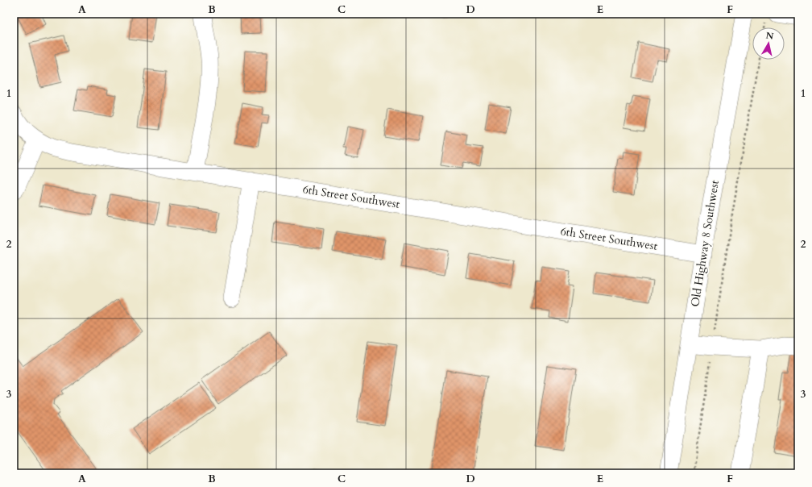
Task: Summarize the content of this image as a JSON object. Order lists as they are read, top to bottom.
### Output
{
  "streets": {
    "street": ["6th Street Southwest", "Old Highway 8 Southwest"]
  },
  "crossings": [
    ["6th Street Southwest", "Old Highway 8 Southwest"]
  ],
  "north": "top",
  "grid": {
    "columns": [
      "A",
      "B",
      "C",
      "D",
      "E",
      "F"
    ],
    "rows": ["1", "2", "3"]
  }
}
